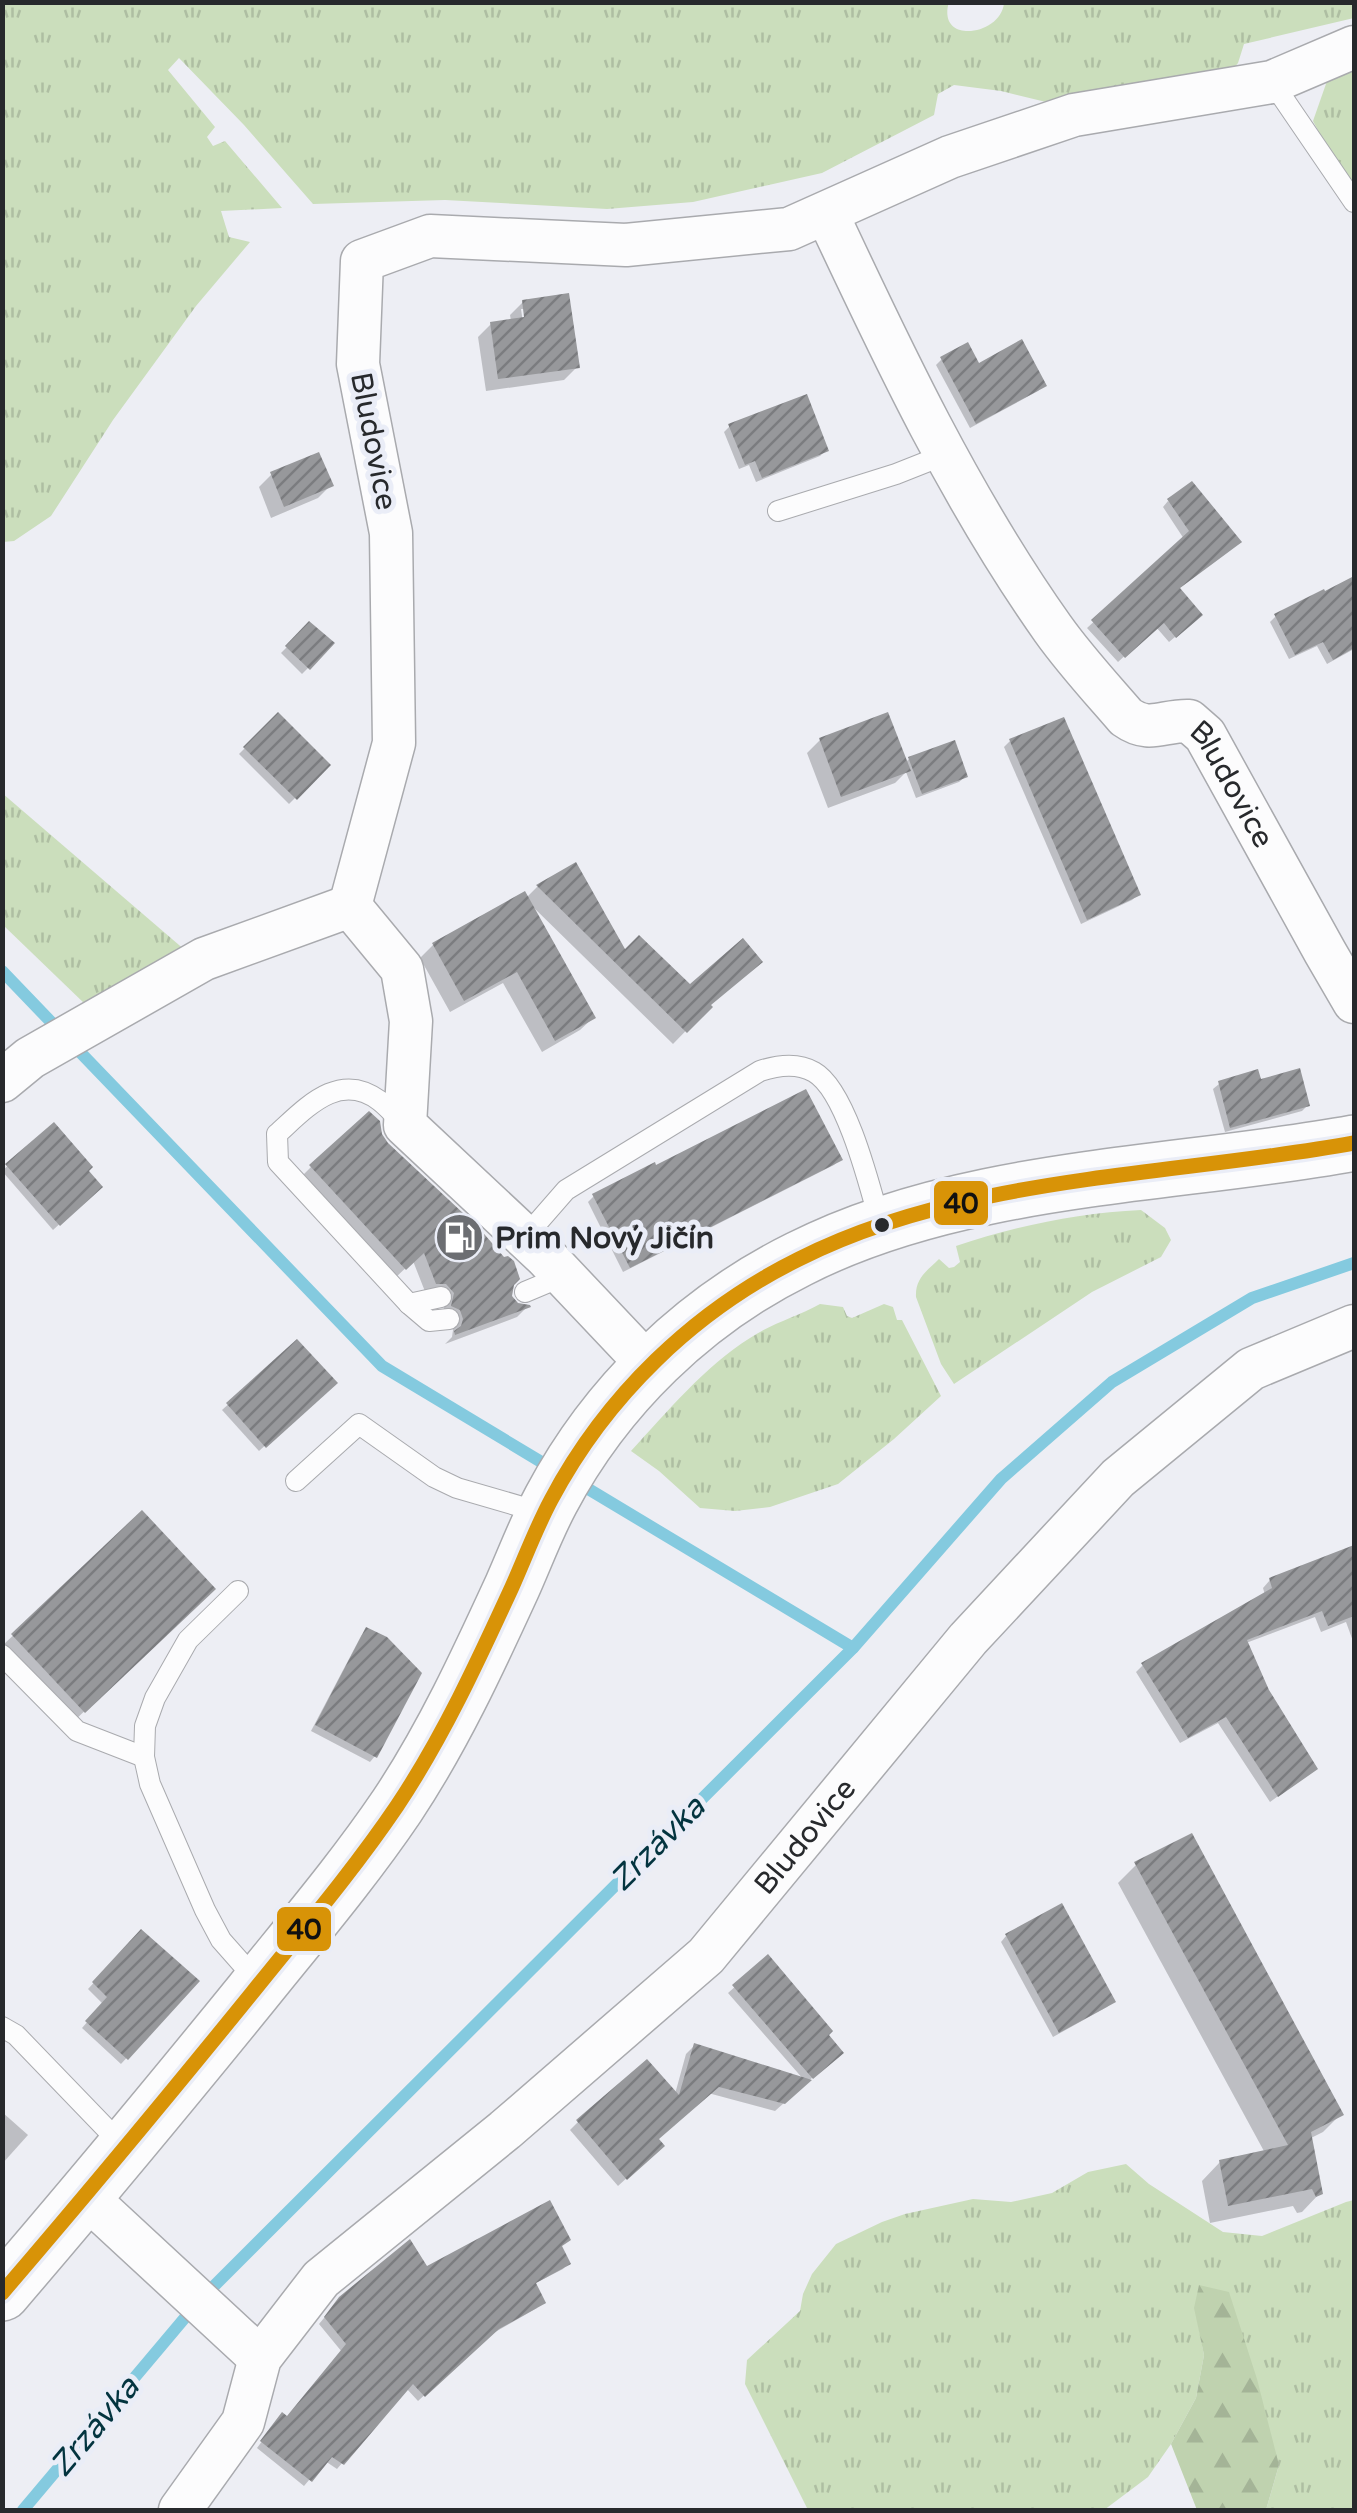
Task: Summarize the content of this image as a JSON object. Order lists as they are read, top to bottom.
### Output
{
  "streets": {
    "street": ["Bludovice"]
  },
  "water": ["Zrzávka"],
  "places": {
    "fuel station": ["Prim Nový Jičín"]
  },
  "lines": ["transit line 40"]
}
